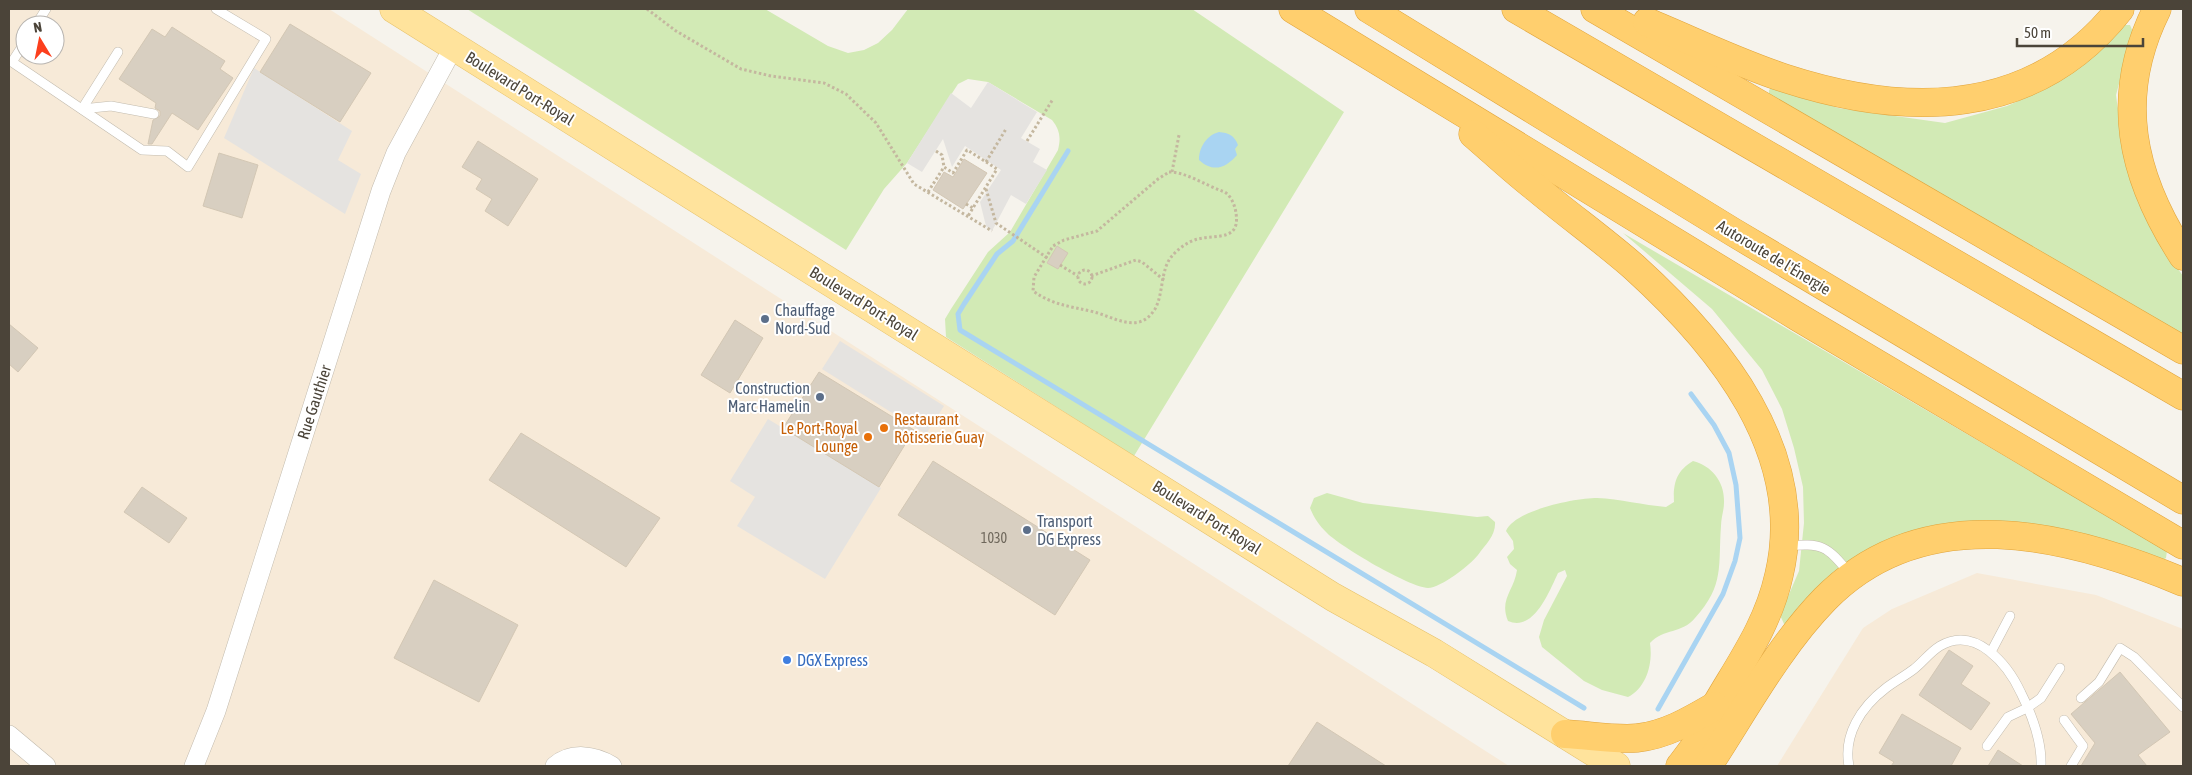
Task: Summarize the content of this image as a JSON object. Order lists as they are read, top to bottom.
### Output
{
  "streets": {
    "highway": ["Autoroute de l'Énergie"],
    "main road": ["Boulevard Port-Royal"],
    "street": ["Rue Gauthier"]
  },
  "crossings": [
    ["Boulevard Port-Royal", "Rue Gauthier"]
  ],
  "places": [
    "Chauffage Nord-Sud",
    "Construction Marc Hamelin",
    "Restaurant Rôtisserie Guay",
    "Le Port-Royal Lounge",
    "Transport DG Express",
    "DGX Express"
  ],
  "house_numbers": ["1030"],
  "scale_bar": "50 m",
  "north": "top"
}
